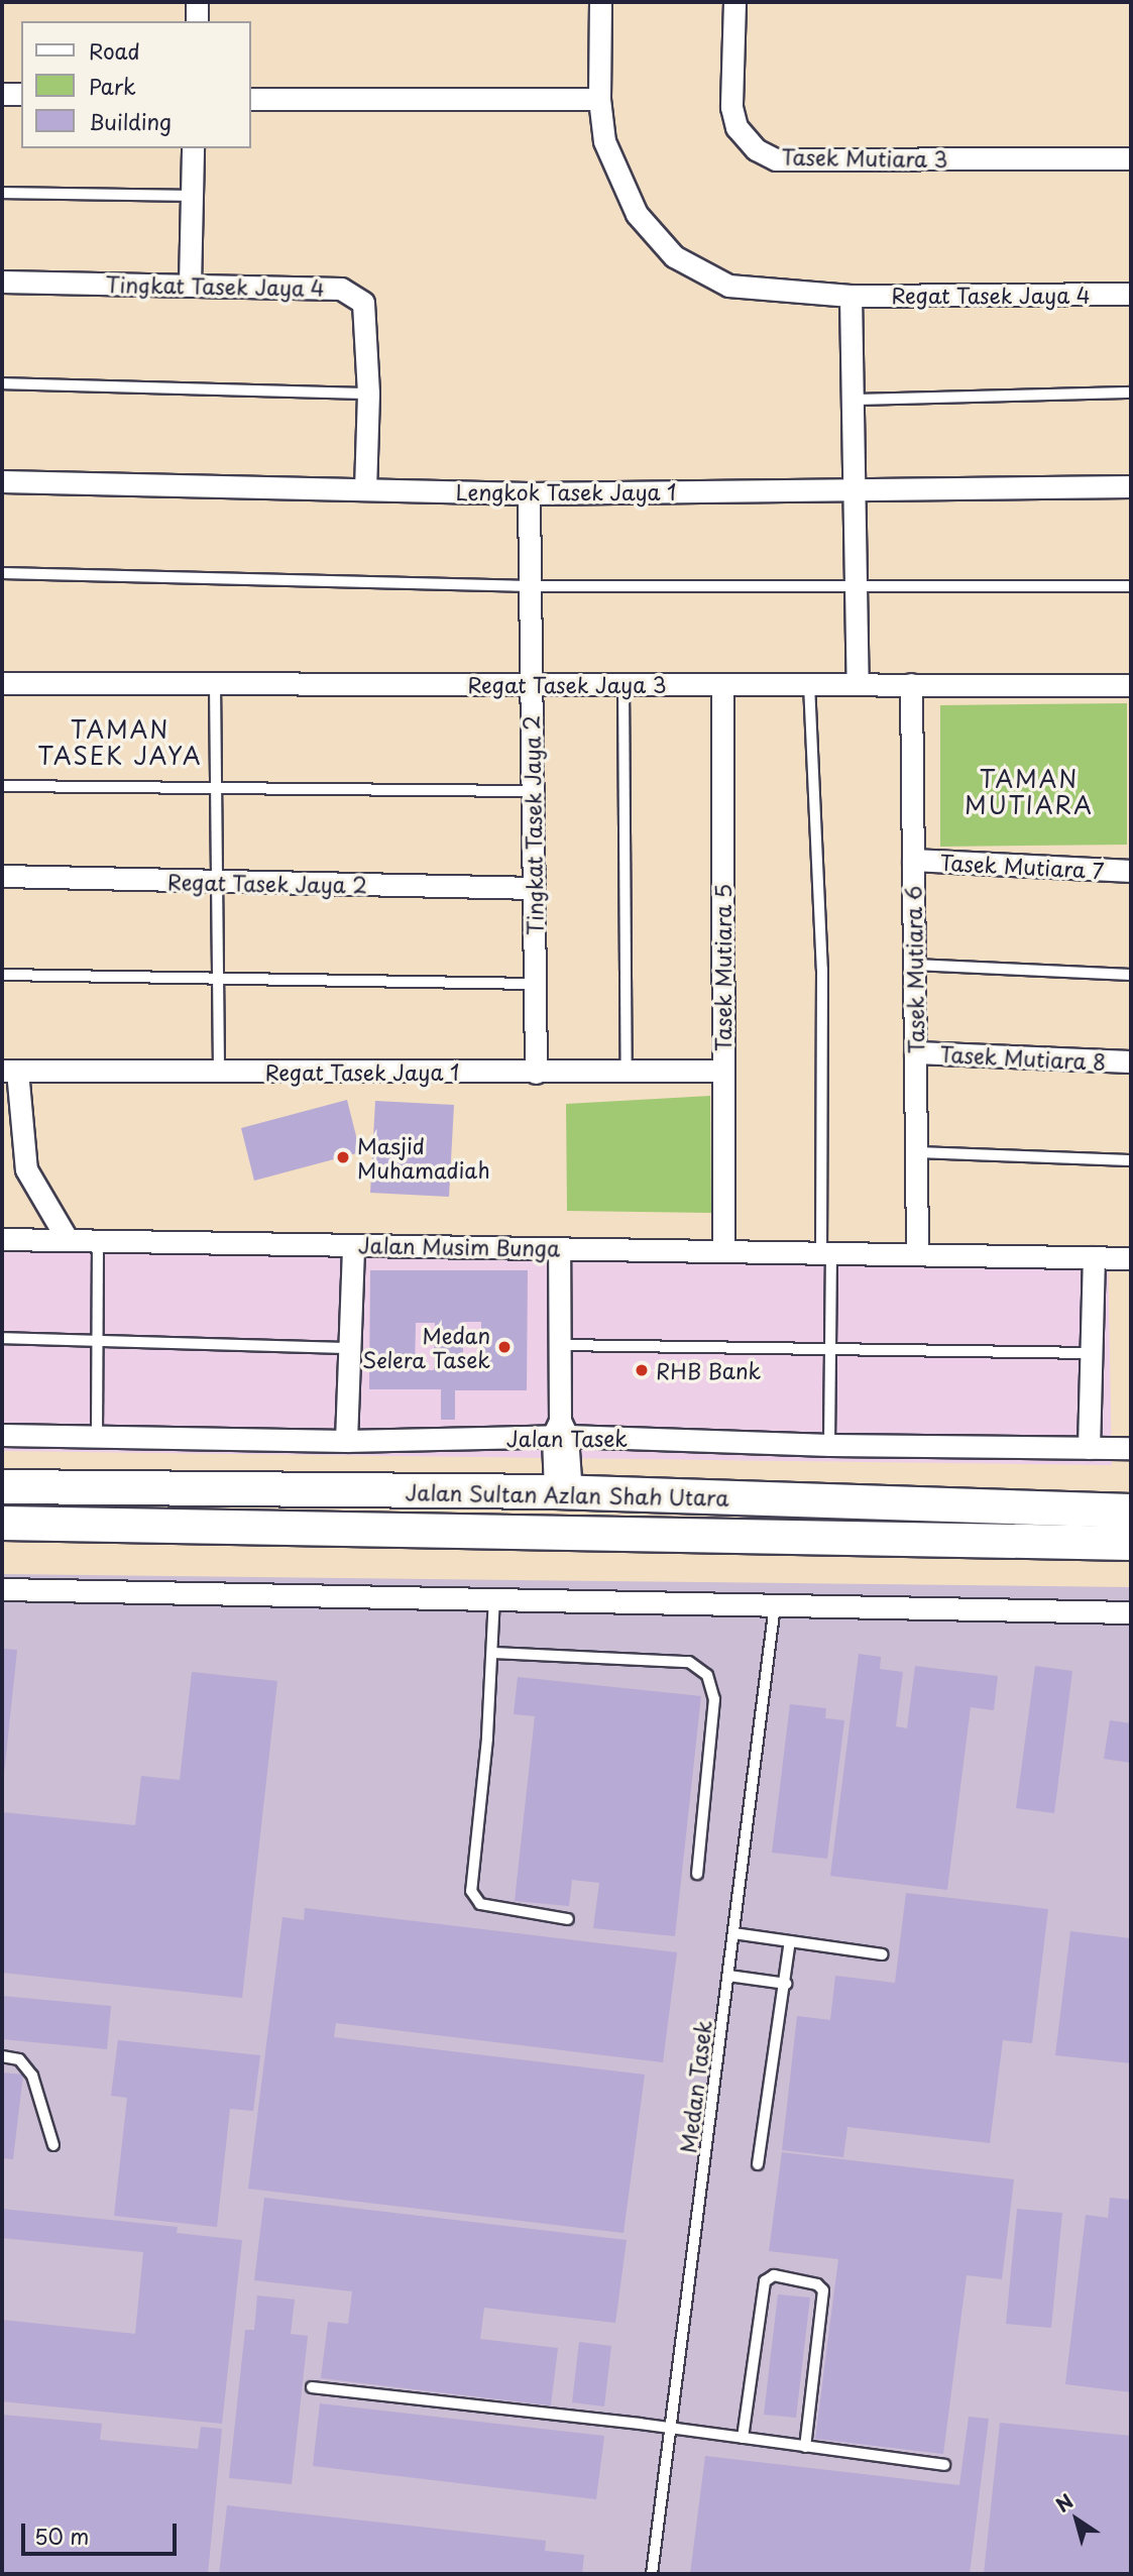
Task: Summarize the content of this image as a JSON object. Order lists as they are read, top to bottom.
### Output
{
  "streets": {
    "main road": ["Jalan Sultan Azlan Shah Utara"],
    "street": [
      "Tasek Mutiara 3",
      "Tingkat Tasek Jaya 4",
      "Regat Tasek Jaya 4",
      "Lengkok Tasek Jaya 1",
      "Regat Tasek Jaya 3",
      "Tingkat Tasek Jaya 2",
      "Tasek Mutiara 7",
      "Regat Tasek Jaya 2",
      "Tasek Mutiara 5",
      "Tasek Mutiara 6",
      "Tasek Mutiara 8",
      "Regat Tasek Jaya 1",
      "Jalan Musim Bunga",
      "Jalan Tasek"
    ],
    "lane": ["Medan Tasek"]
  },
  "crossings": [
    ["Tingkat Tasek Jaya 4", "Lengkok Tasek Jaya 1"],
    ["Lengkok Tasek Jaya 1", "Tingkat Tasek Jaya 2"],
    ["Regat Tasek Jaya 3", "Tingkat Tasek Jaya 2"],
    ["Regat Tasek Jaya 3", "Tasek Mutiara 5"],
    ["Regat Tasek Jaya 3", "Tasek Mutiara 6"],
    ["Tingkat Tasek Jaya 2", "Regat Tasek Jaya 2"],
    ["Tingkat Tasek Jaya 2", "Regat Tasek Jaya 1"],
    ["Tasek Mutiara 7", "Tasek Mutiara 6"],
    ["Tasek Mutiara 5", "Regat Tasek Jaya 1"],
    ["Tasek Mutiara 5", "Jalan Musim Bunga"],
    ["Tasek Mutiara 6", "Tasek Mutiara 8"],
    ["Tasek Mutiara 6", "Jalan Musim Bunga"]
  ],
  "districts": ["TAMAN TASEK JAYA", "TAMAN MUTIARA"],
  "places": ["Masjid Muhamadiah", "Medan Selera Tasek", "RHB Bank"],
  "legend": ["Road", "Park", "Building"],
  "scale_bar": "50 m",
  "north": "top left"
}
